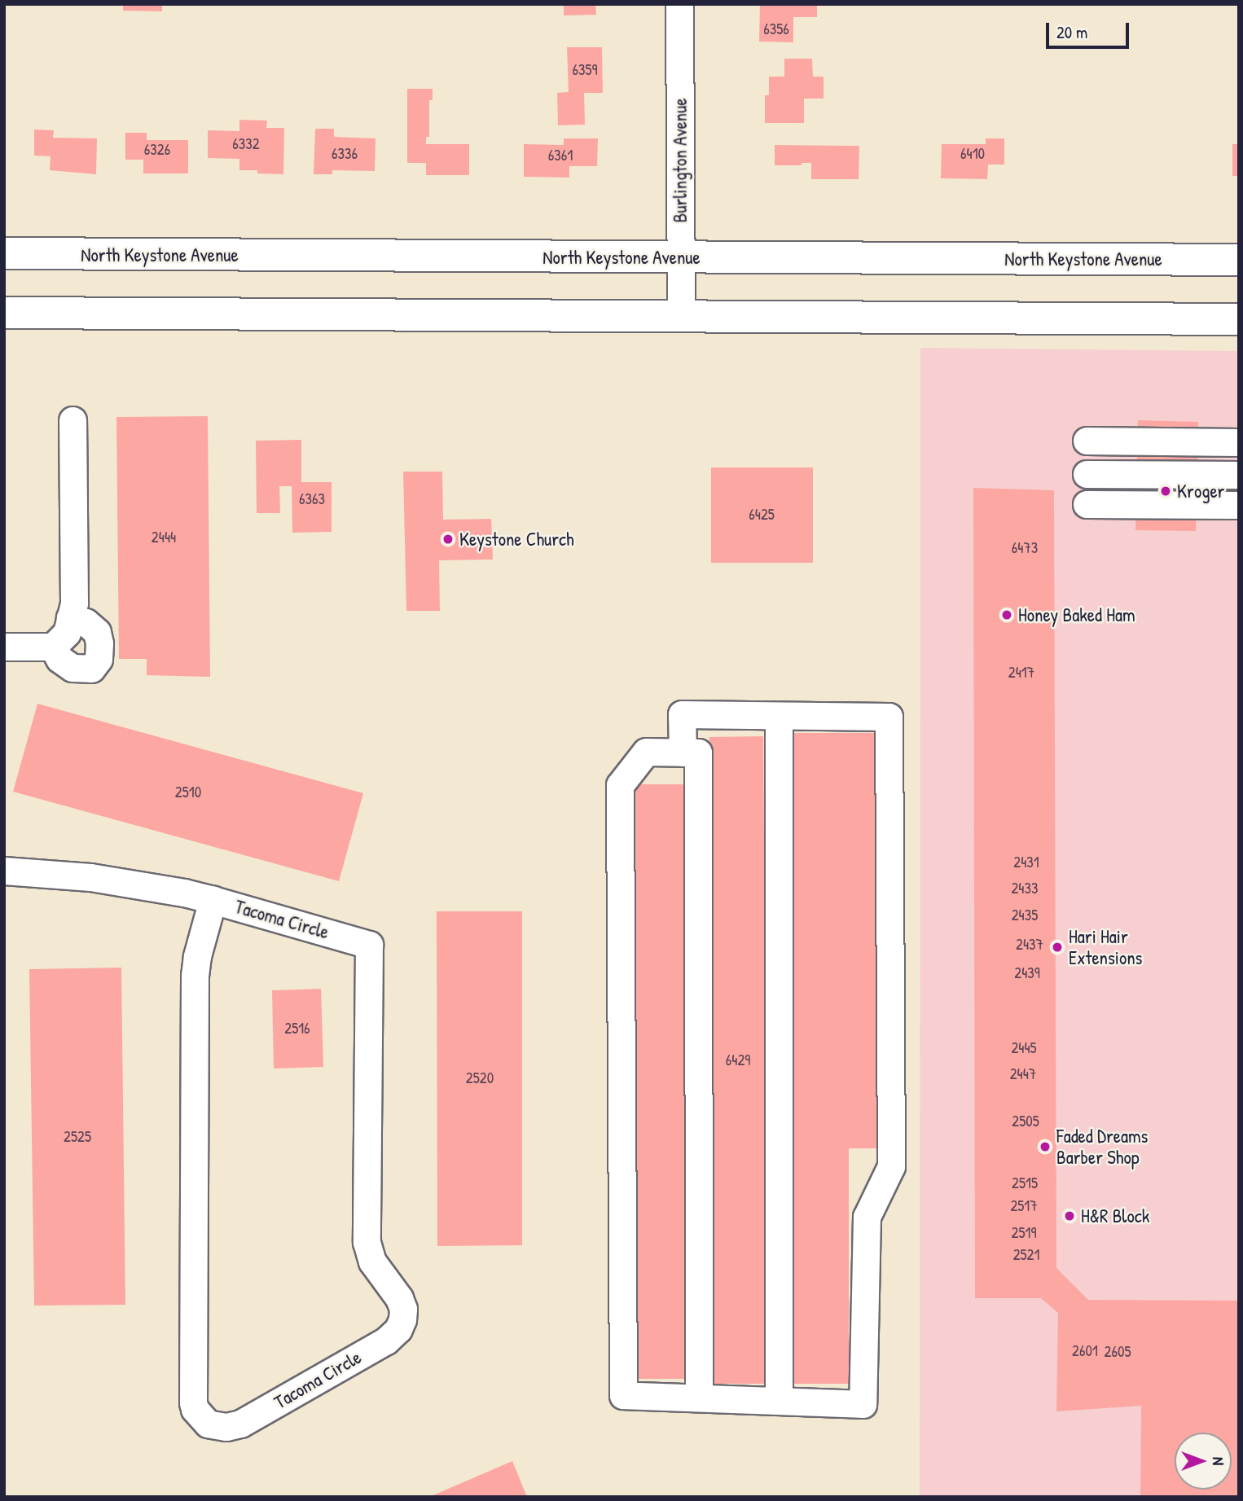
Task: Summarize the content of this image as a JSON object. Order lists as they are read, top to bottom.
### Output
{
  "streets": {
    "main road": ["North Keystone Avenue"],
    "street": ["Burlington Avenue", "Tacoma Circle"]
  },
  "crossings": [
    ["Burlington Avenue", "North Keystone Avenue"]
  ],
  "places": [
    "Kroger",
    "Keystone Church",
    "Honey Baked Ham",
    "Hari Hair Extensions",
    "Faded Dreams Barber Shop",
    "H&R Block"
  ],
  "house_numbers": [
    "6356",
    "6359",
    "6332",
    "6326",
    "6336",
    "6410",
    "6361",
    "6363",
    "6425",
    "2444",
    "6473",
    "2417",
    "2510",
    "2431",
    "2433",
    "2435",
    "2437",
    "2439",
    "2516",
    "2445",
    "6429",
    "2447",
    "2520",
    "2505",
    "2525",
    "2515",
    "2517",
    "2519",
    "2521",
    "2601",
    "2605"
  ],
  "scale_bar": "20 m",
  "north": "right"
}
